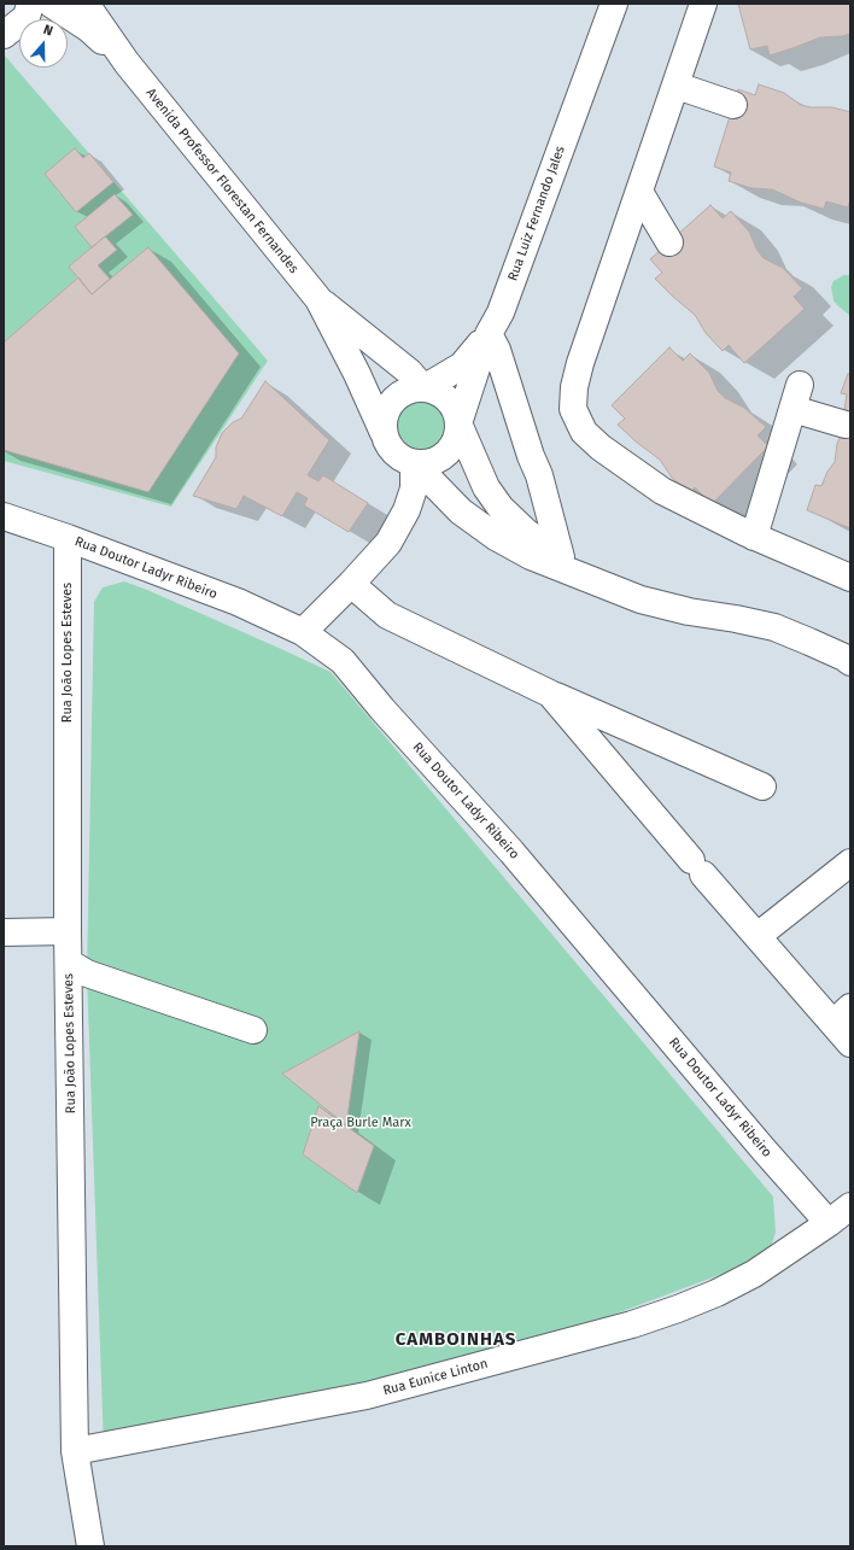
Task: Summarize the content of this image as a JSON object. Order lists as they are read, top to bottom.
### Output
{
  "streets": {
    "street": [
      "Avenida Professor Florestan Fernandes",
      "Rua Luiz Fernando Jales",
      "Rua Doutor Ladyr Ribeiro",
      "Rua João Lopes Esteves",
      "Rua Eunice Linton"
    ]
  },
  "crossings": [
    ["Avenida Professor Florestan Fernandes", "Rua Luiz Fernando Jales"],
    ["Rua Doutor Ladyr Ribeiro", "Rua João Lopes Esteves"],
    ["Rua Doutor Ladyr Ribeiro", "Rua Eunice Linton"],
    ["Rua João Lopes Esteves", "Rua Eunice Linton"]
  ],
  "districts": ["CAMBOINHAS"],
  "parks": ["Praça Burle Marx"],
  "north": "top"
}
